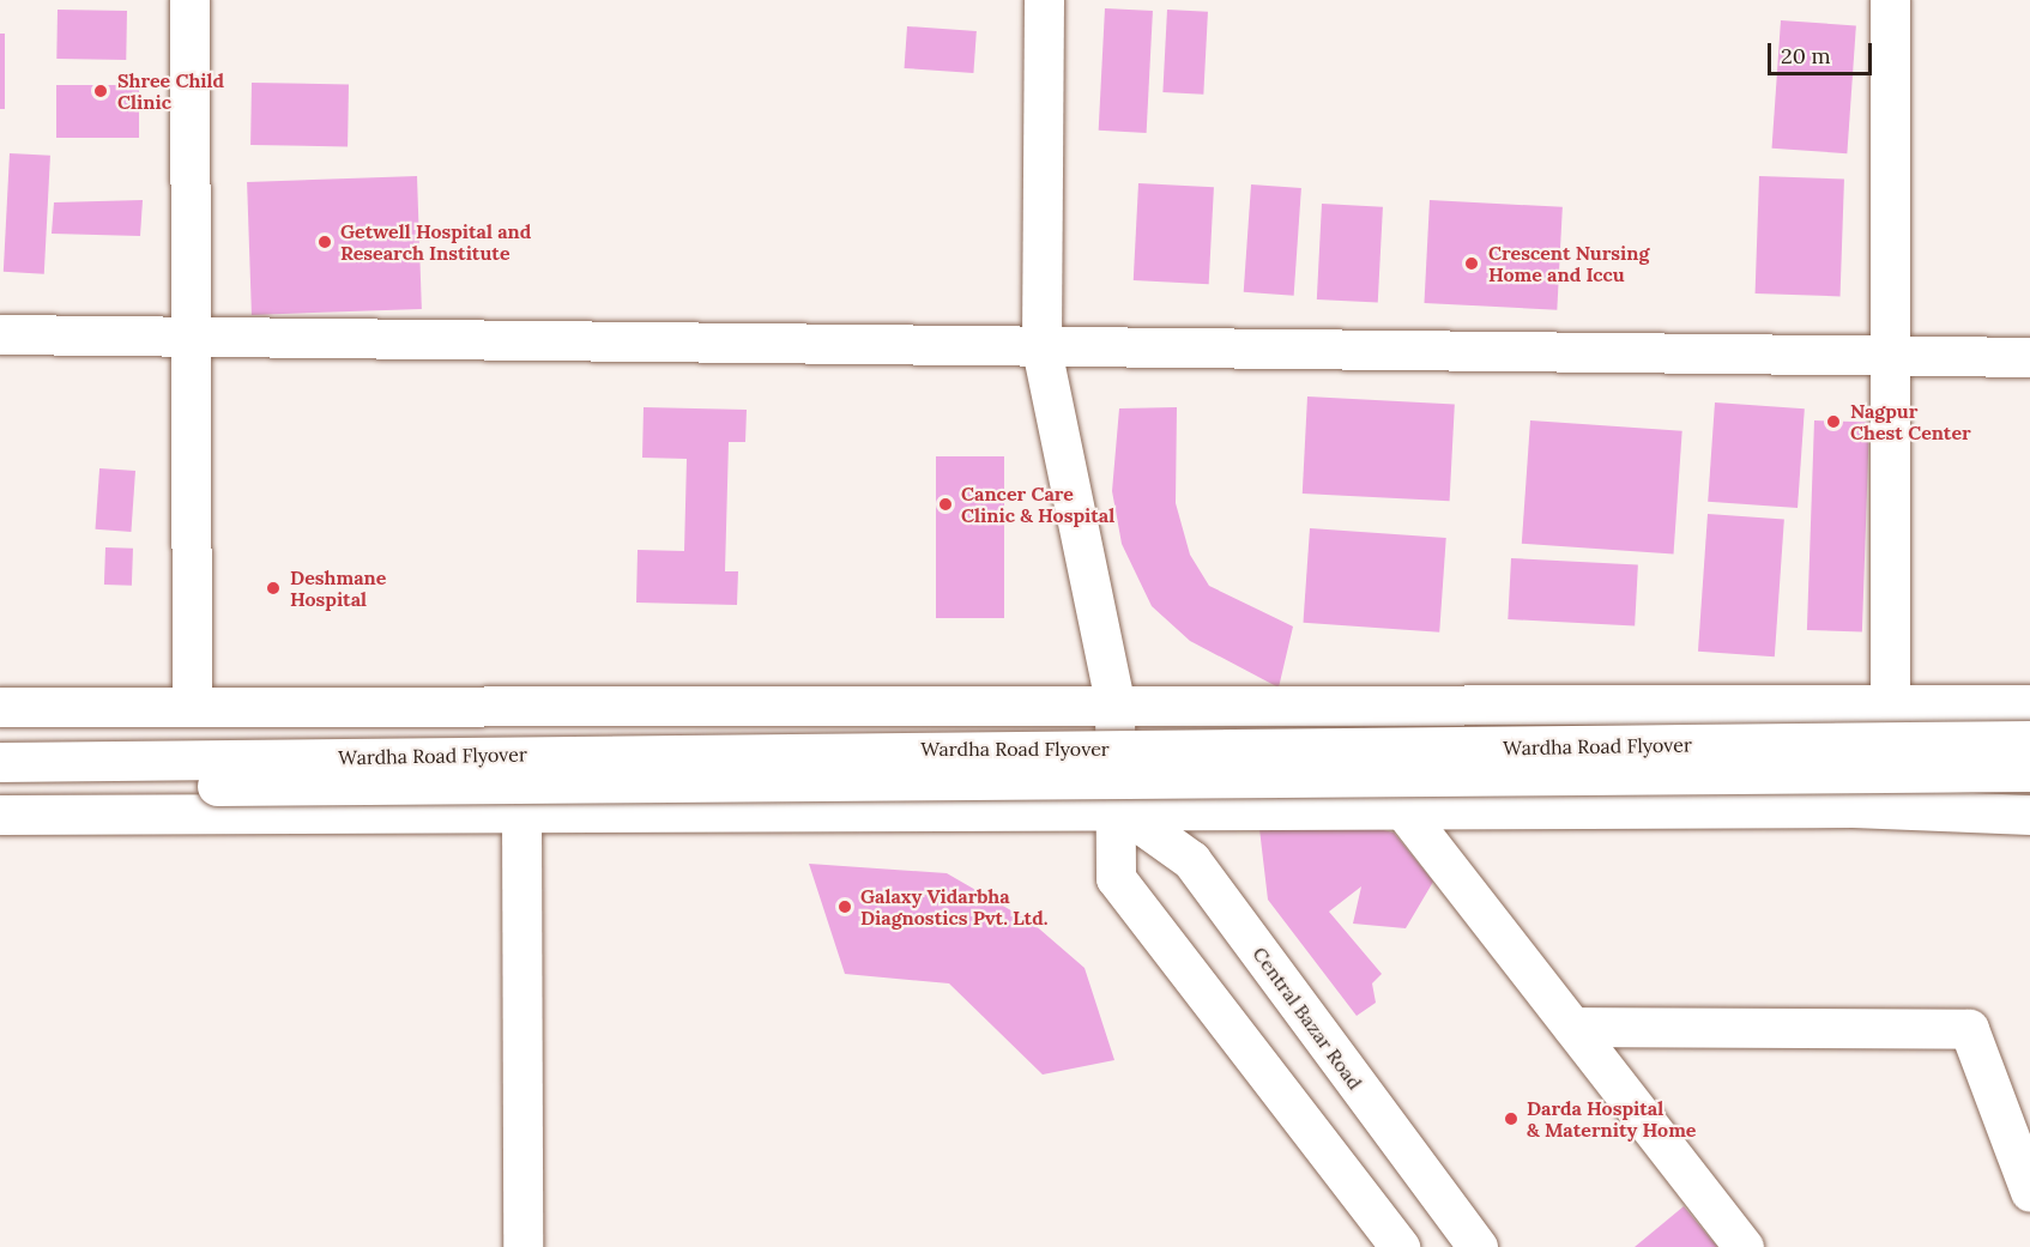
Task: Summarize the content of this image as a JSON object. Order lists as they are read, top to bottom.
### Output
{
  "streets": {
    "main road": ["Wardha Road Flyover", "Central Bazar Road"]
  },
  "places": [
    "Shree Child Clinic",
    "Getwell Hospital and Research Institute",
    "Crescent Nursing Home and Iccu",
    "Nagpur Chest Center",
    "Cancer Care Clinic & Hospital",
    "Deshmane Hospital",
    "Galaxy Vidarbha Diagnostics Pvt. Ltd.",
    "Darda Hospital & Maternity Home"
  ],
  "scale_bar": "20 m"
}
